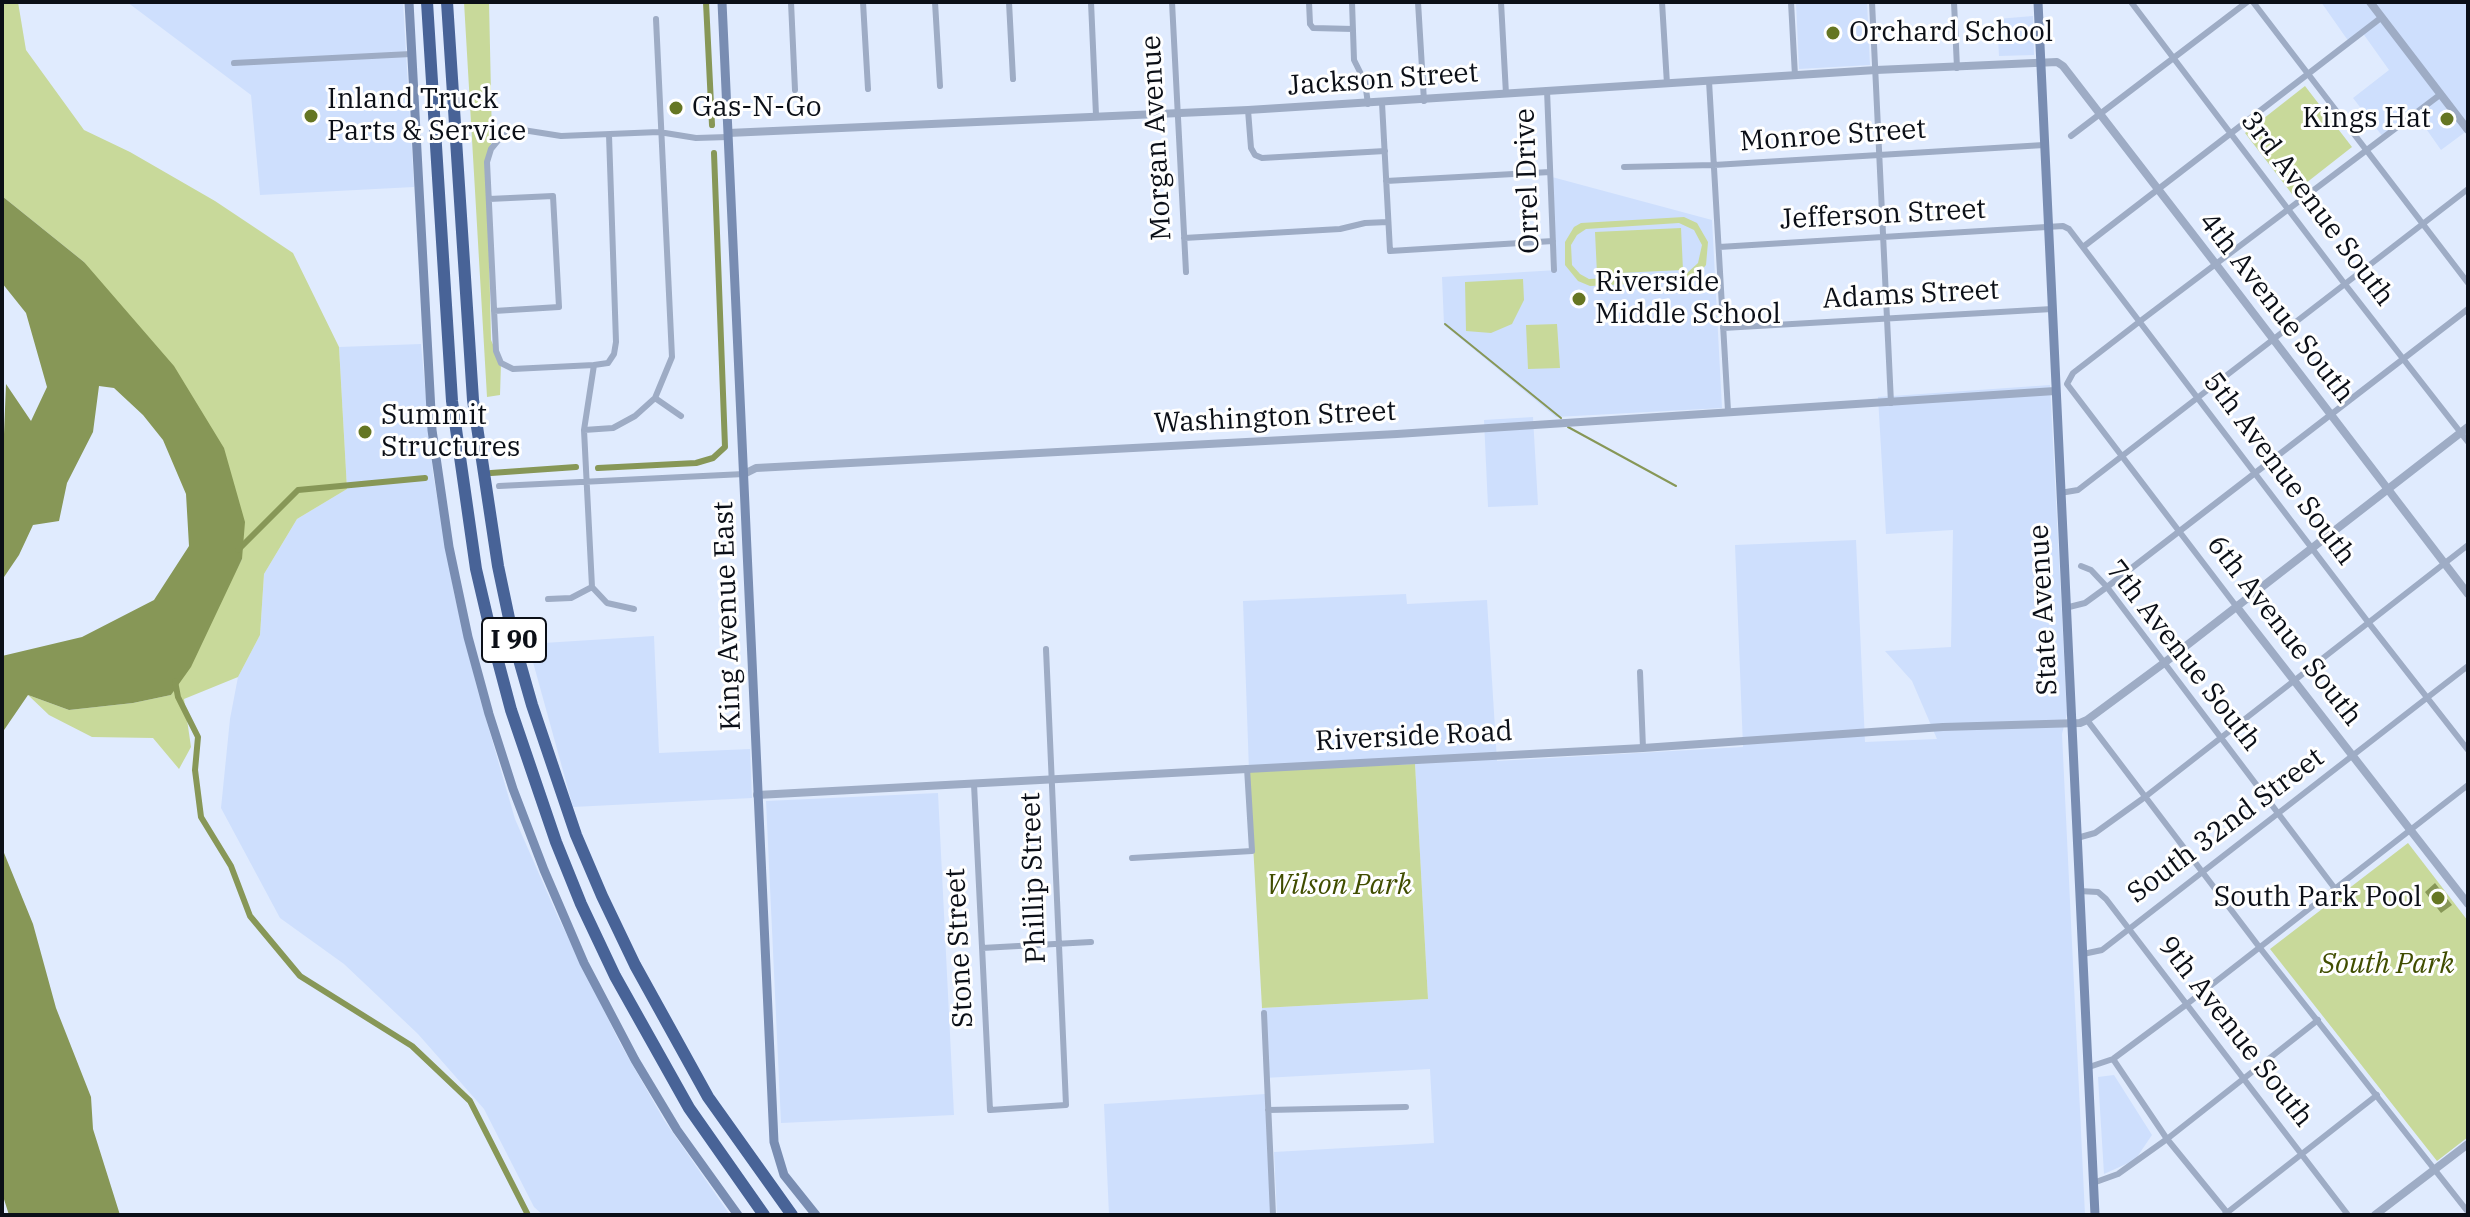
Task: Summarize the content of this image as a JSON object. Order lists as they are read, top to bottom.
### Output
{
  "streets": {
    "highway": ["I 90"],
    "main road": ["State Avenue", "King Avenue East"],
    "street": [
      "Jackson Street",
      "Monroe Street",
      "Morgan Avenue",
      "Orrel Drive",
      "3rd Avenue South",
      "Jefferson Street",
      "Adams Street",
      "4th Avenue South",
      "Washington Street",
      "5th Avenue South",
      "6th Avenue South",
      "7th Avenue South",
      "Riverside Road",
      "South 32nd Street",
      "Phillip Street",
      "Stone Street",
      "9th Avenue South"
    ]
  },
  "crossings": [
    ["Jackson Street", "Morgan Avenue"],
    ["Jackson Street", "Orrel Drive"],
    ["Jackson Street", "4th Avenue South"],
    ["Jackson Street", "State Avenue"],
    ["Jackson Street", "King Avenue East"],
    ["Monroe Street", "State Avenue"],
    ["Jefferson Street", "5th Avenue South"],
    ["Jefferson Street", "State Avenue"],
    ["Adams Street", "State Avenue"],
    ["4th Avenue South", "State Avenue"],
    ["Washington Street", "State Avenue"],
    ["Washington Street", "King Avenue East"],
    ["5th Avenue South", "State Avenue"],
    ["5th Avenue South", "6th Avenue South"],
    ["5th Avenue South", "South 32nd Street"],
    ["State Avenue", "Riverside Road"],
    ["State Avenue", "South 32nd Street"],
    ["State Avenue", "9th Avenue South"],
    ["King Avenue East", "Riverside Road"],
    ["6th Avenue South", "South 32nd Street"],
    ["7th Avenue South", "South 32nd Street"],
    ["Riverside Road", "Phillip Street"],
    ["Riverside Road", "Stone Street"],
    ["South 32nd Street", "9th Avenue South"],
    ["Phillip Street", "Stone Street"]
  ],
  "parks": ["Wilson Park", "South Park"],
  "places": [
    "Orchard School",
    "Gas-N-Go",
    "Inland Truck Parts & Service",
    "Kings Hat",
    "Riverside Middle School",
    "Summit Structures",
    "South Park Pool"
  ]
}
